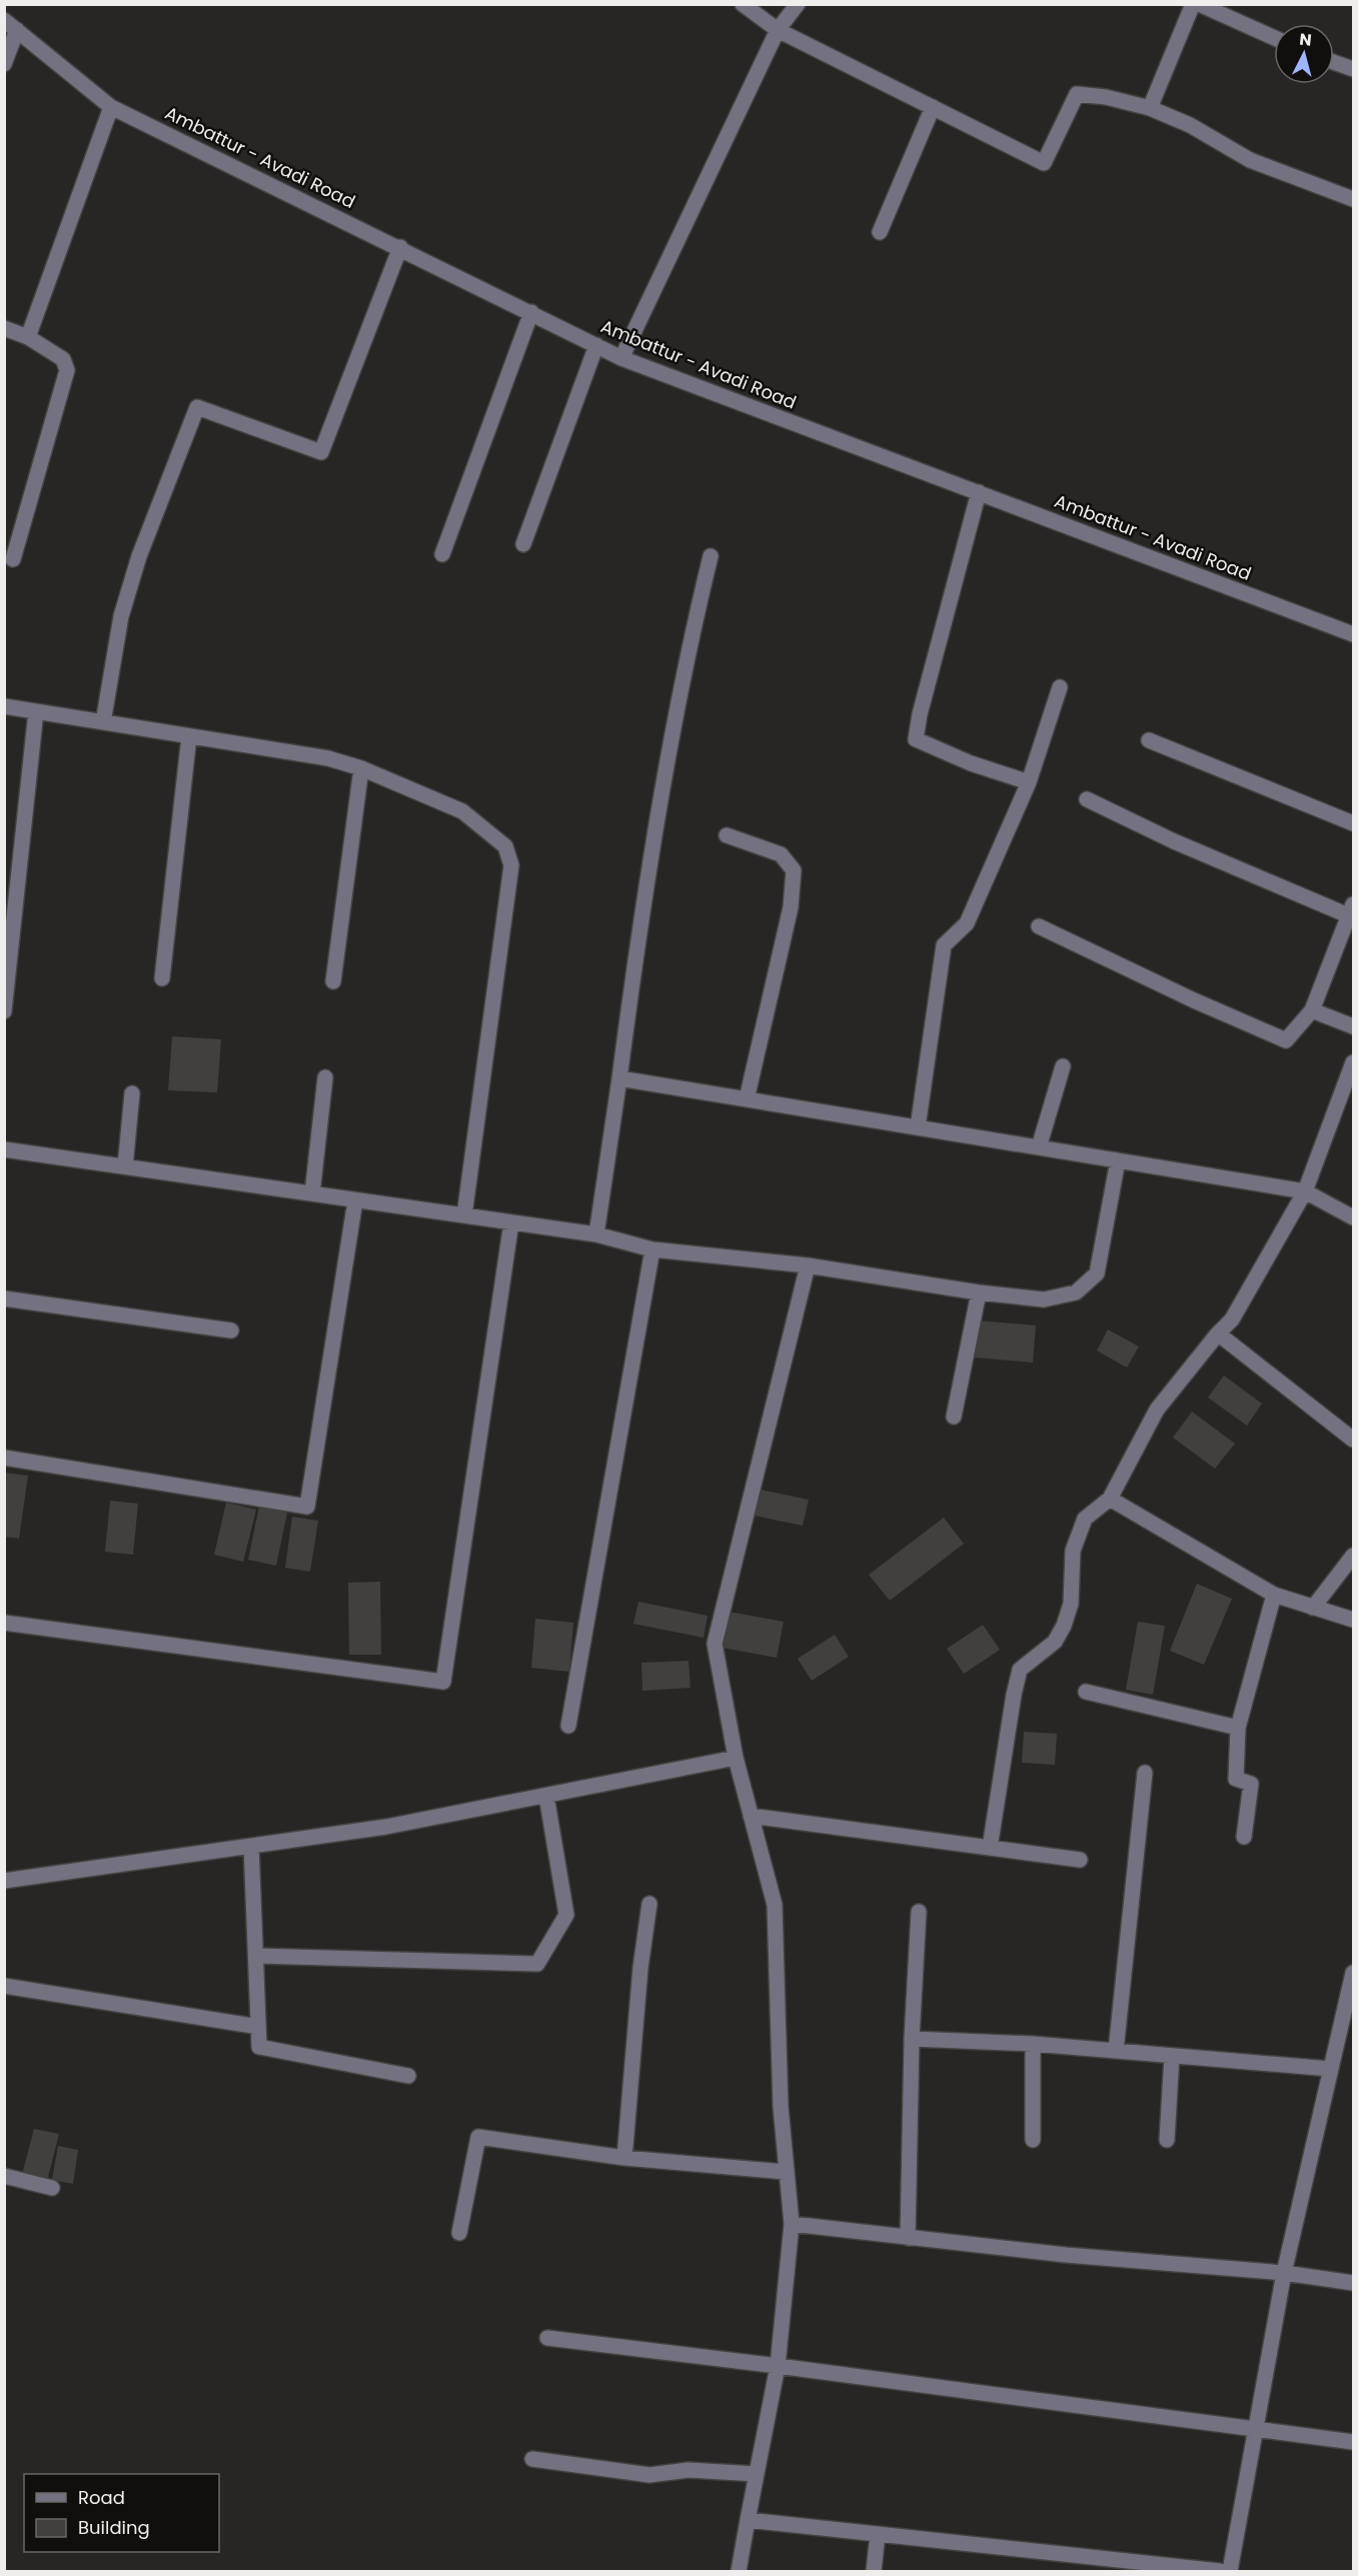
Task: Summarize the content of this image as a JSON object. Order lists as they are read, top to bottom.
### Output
{
  "streets": {
    "street": ["Ambattur - Avadi Road"]
  },
  "legend": ["Road", "Building"],
  "north": "top"
}
